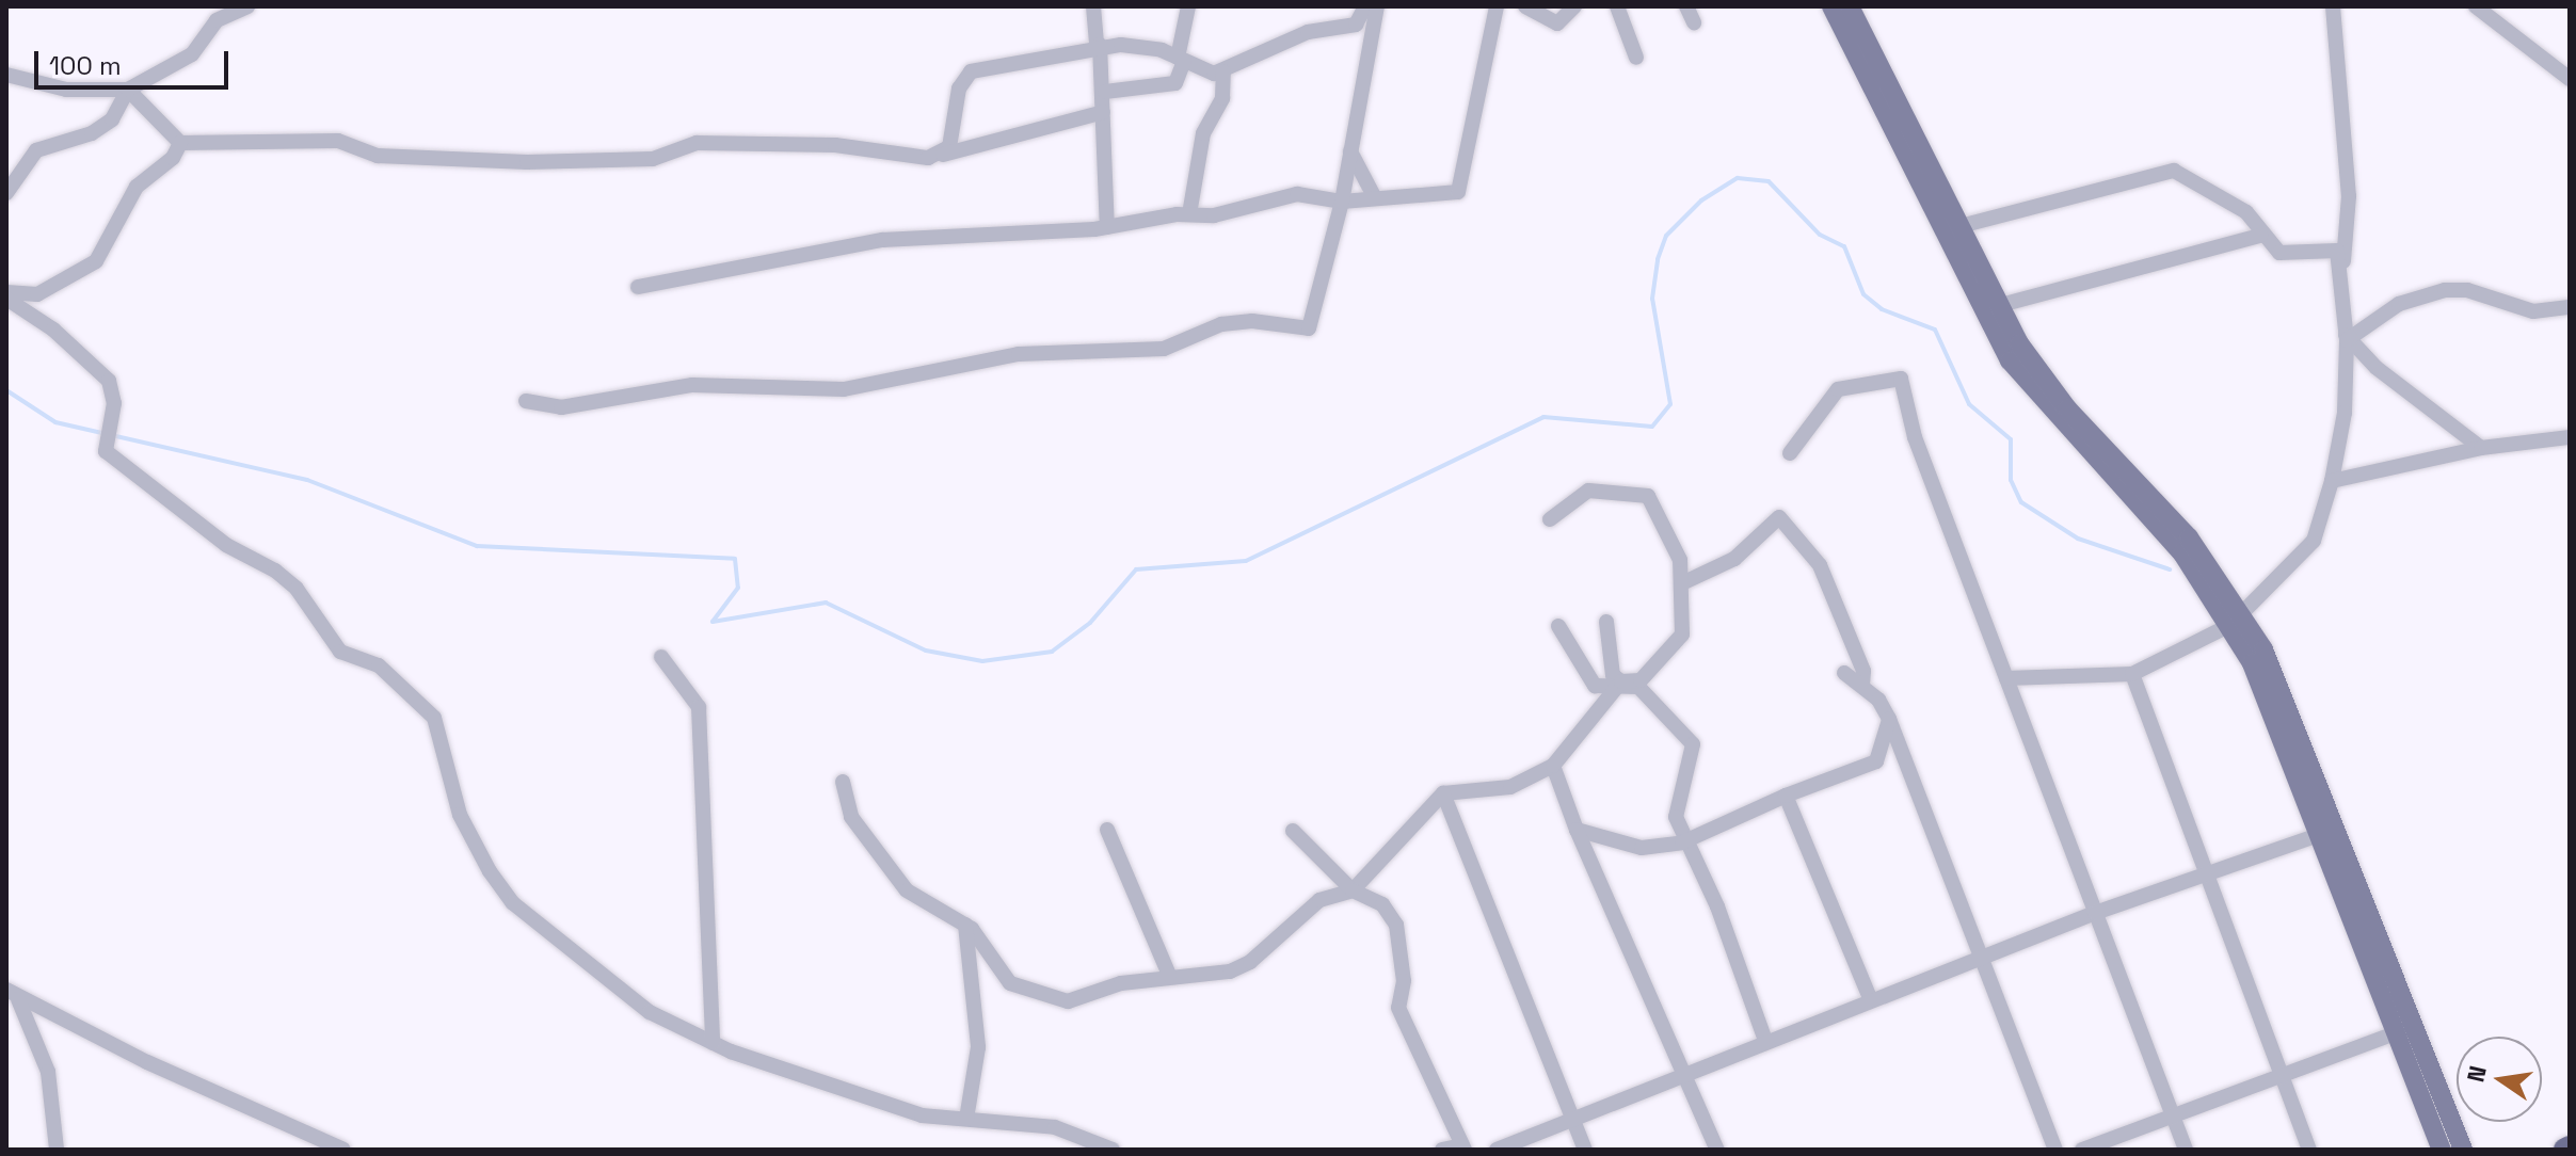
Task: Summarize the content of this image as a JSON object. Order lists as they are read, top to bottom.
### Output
{
  "scale_bar": "100 m",
  "north": "left"
}
